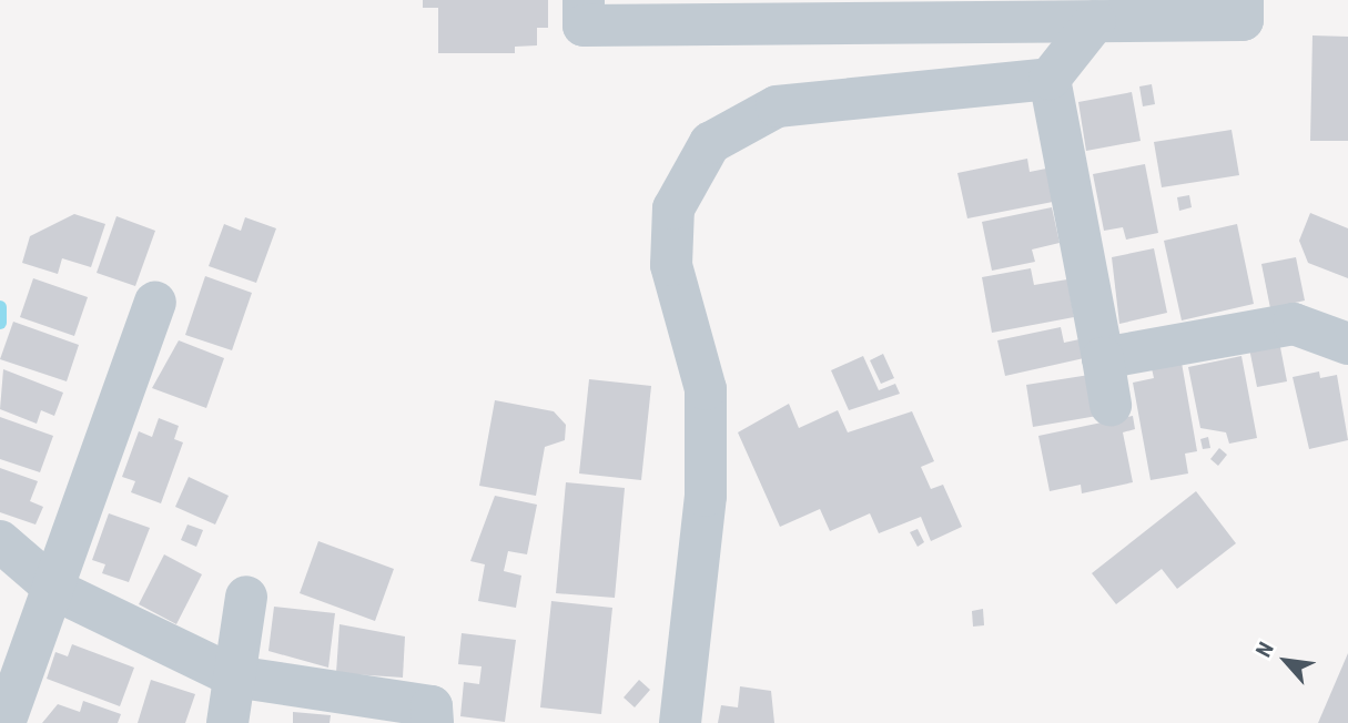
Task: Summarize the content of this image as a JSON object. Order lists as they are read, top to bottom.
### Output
{
  "north": "top left"
}
